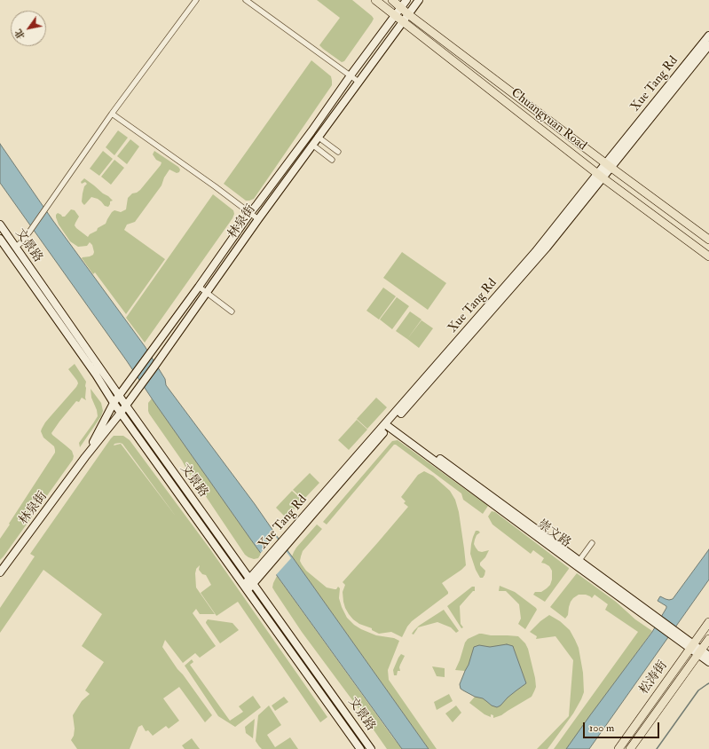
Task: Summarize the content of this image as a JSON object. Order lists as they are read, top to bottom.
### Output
{
  "streets": {
    "main road": [
      "Xue Tang Rd",
      "Chuangyuan Road",
      "林泉街",
      "文景路",
      "崇文路",
      "松涛街"
    ]
  },
  "crossings": [
    ["Xue Tang Rd", "Chuangyuan Road"],
    ["Xue Tang Rd", "文景路"],
    ["Xue Tang Rd", "崇文路"],
    ["Chuangyuan Road", "林泉街"],
    ["林泉街", "文景路"],
    ["崇文路", "松涛街"]
  ],
  "scale_bar": "100 m",
  "north": "bottom left"
}
